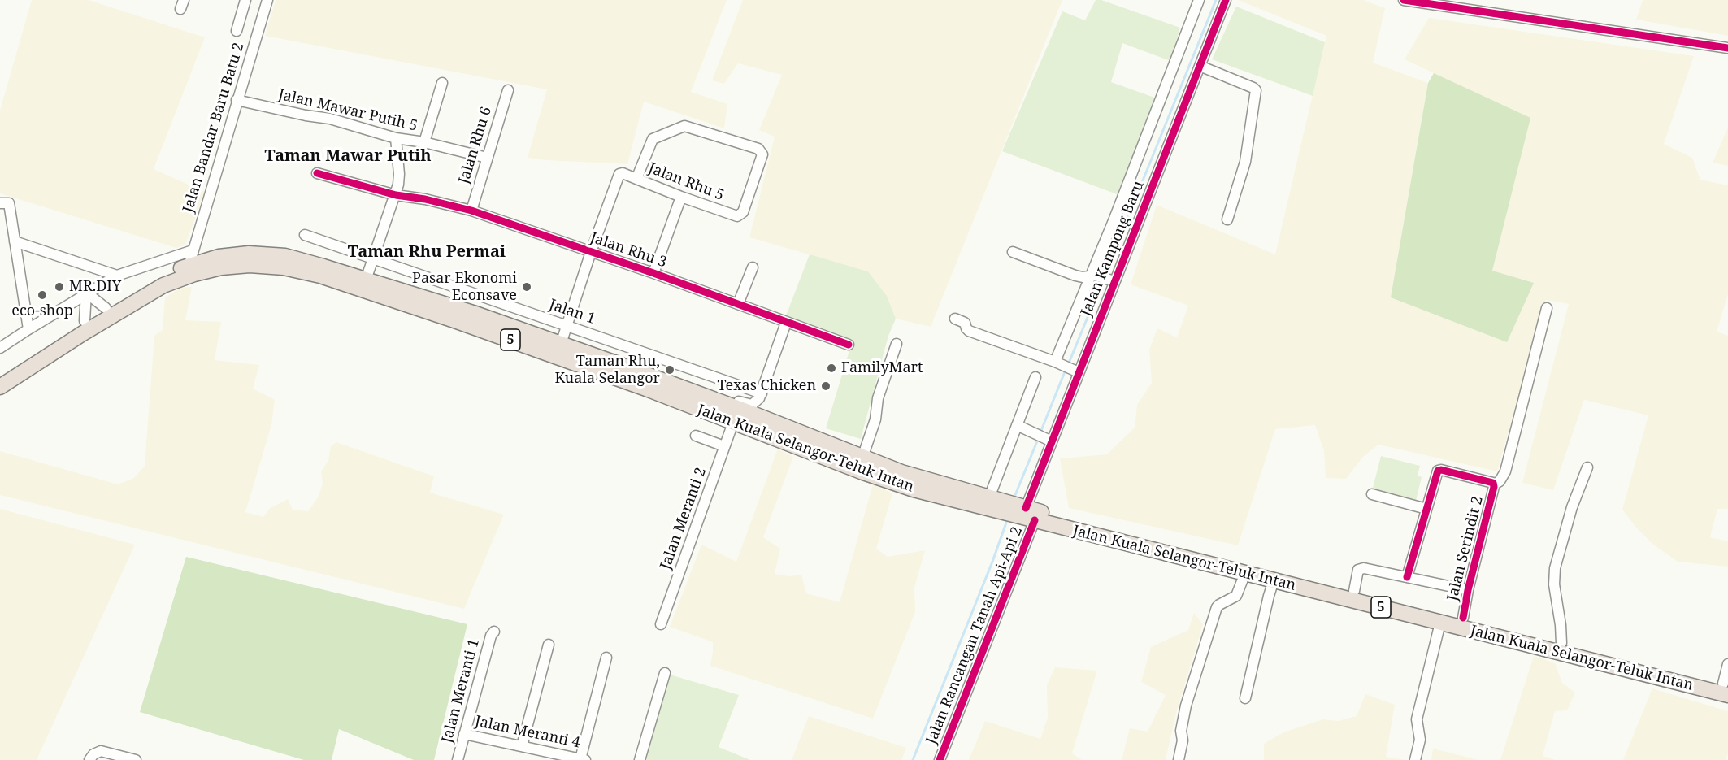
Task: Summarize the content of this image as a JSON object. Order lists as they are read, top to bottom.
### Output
{
  "streets": {
    "highway": ["5", "Jalan Kuala Selangor-Teluk Intan"],
    "street": [
      "Jalan Mawar Putih 5",
      "Jalan Bandar Baru Batu 2",
      "Jalan Rhu 6",
      "Jalan Rhu 5",
      "Jalan Kampong Baru",
      "Jalan Rhu 3",
      "Jalan 1",
      "Jalan Meranti 2",
      "Jalan Serindit 2",
      "Jalan Rancangan Tanah Api-Api 2",
      "Jalan Meranti 1",
      "Jalan Meranti 4"
    ]
  },
  "crossings": [
    ["Jalan Mawar Putih 5", "Jalan Bandar Baru Batu 2"],
    ["Jalan Mawar Putih 5", "Jalan Rhu 6"],
    ["Jalan Bandar Baru Batu 2", "Jalan Kuala Selangor-Teluk Intan"],
    ["Jalan Rhu 6", "Jalan Rhu 3"],
    ["Jalan Rhu 5", "Jalan Rhu 3"],
    ["Jalan Kampong Baru", "Jalan Kuala Selangor-Teluk Intan"],
    ["Jalan Kuala Selangor-Teluk Intan", "Jalan Meranti 2"],
    ["Jalan Kuala Selangor-Teluk Intan", "Jalan Serindit 2"],
    ["Jalan Kuala Selangor-Teluk Intan", "Jalan Rancangan Tanah Api-Api 2"],
    ["Jalan Meranti 1", "Jalan Meranti 4"]
  ],
  "districts": ["Taman Mawar Putih", "Taman Rhu Permai"],
  "places": [
    "MR.DIY",
    "Pasar Ekonomi Econsave",
    "eco-shop",
    "FamilyMart",
    "Taman Rhu, Kuala Selangor",
    "Texas Chicken"
  ]
}
